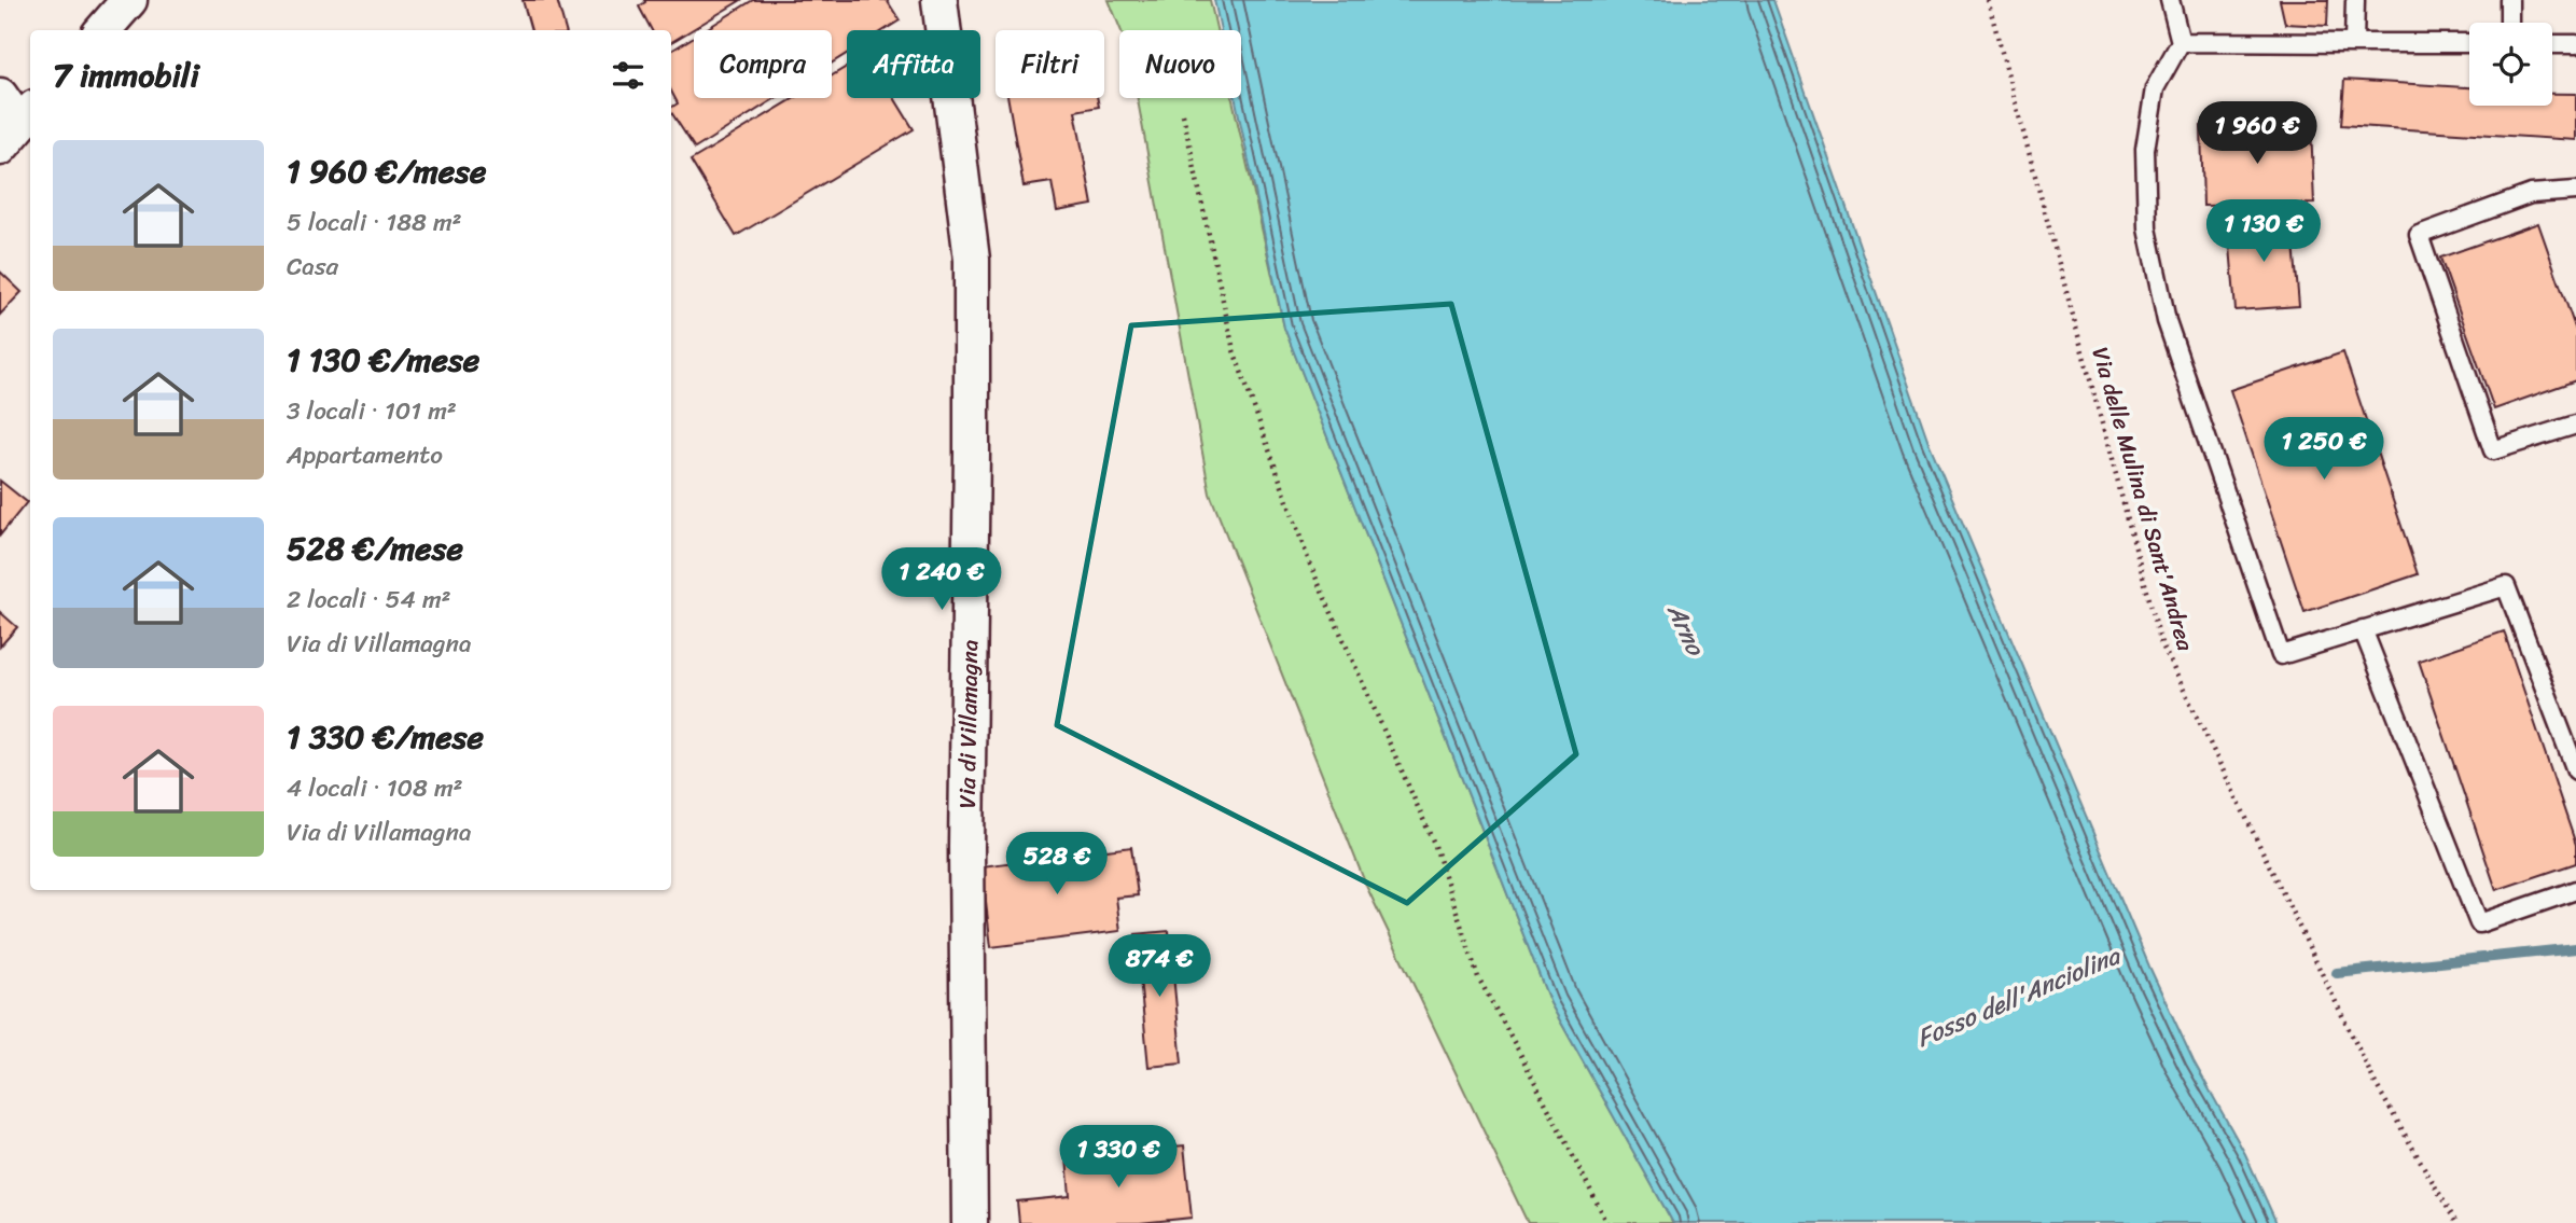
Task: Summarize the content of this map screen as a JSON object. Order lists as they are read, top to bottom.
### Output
{
  "streets": {
    "street": ["Via di Villamagna"],
    "path": ["Via delle Mulina di Sant'Andrea"]
  },
  "water": ["Arno", "Fosso dell'Anciolina"],
  "page": {
    "chip": [
      "Compra",
      "Affitta",
      "Filtri",
      "Nuovo"
    ],
    "heading": "7 immobili",
    "price": [
      "1 960 €",
      "1 130 €",
      "1 250 €",
      "1 240 €",
      "528 €",
      "874 €",
      "1 330 €"
    ],
    "list": [
      {
        "name": "1 960 €/mese",
        "note": "5 locali · 188 m² · Casa"
      },
      {
        "name": "1 130 €/mese",
        "note": "3 locali · 101 m² · Appartamento"
      },
      {
        "name": "528 €/mese",
        "note": "2 locali · 54 m² · Via di Villamagna"
      },
      {
        "name": "1 330 €/mese",
        "note": "4 locali · 108 m² · Via di Villamagna"
      }
    ]
  }
}
